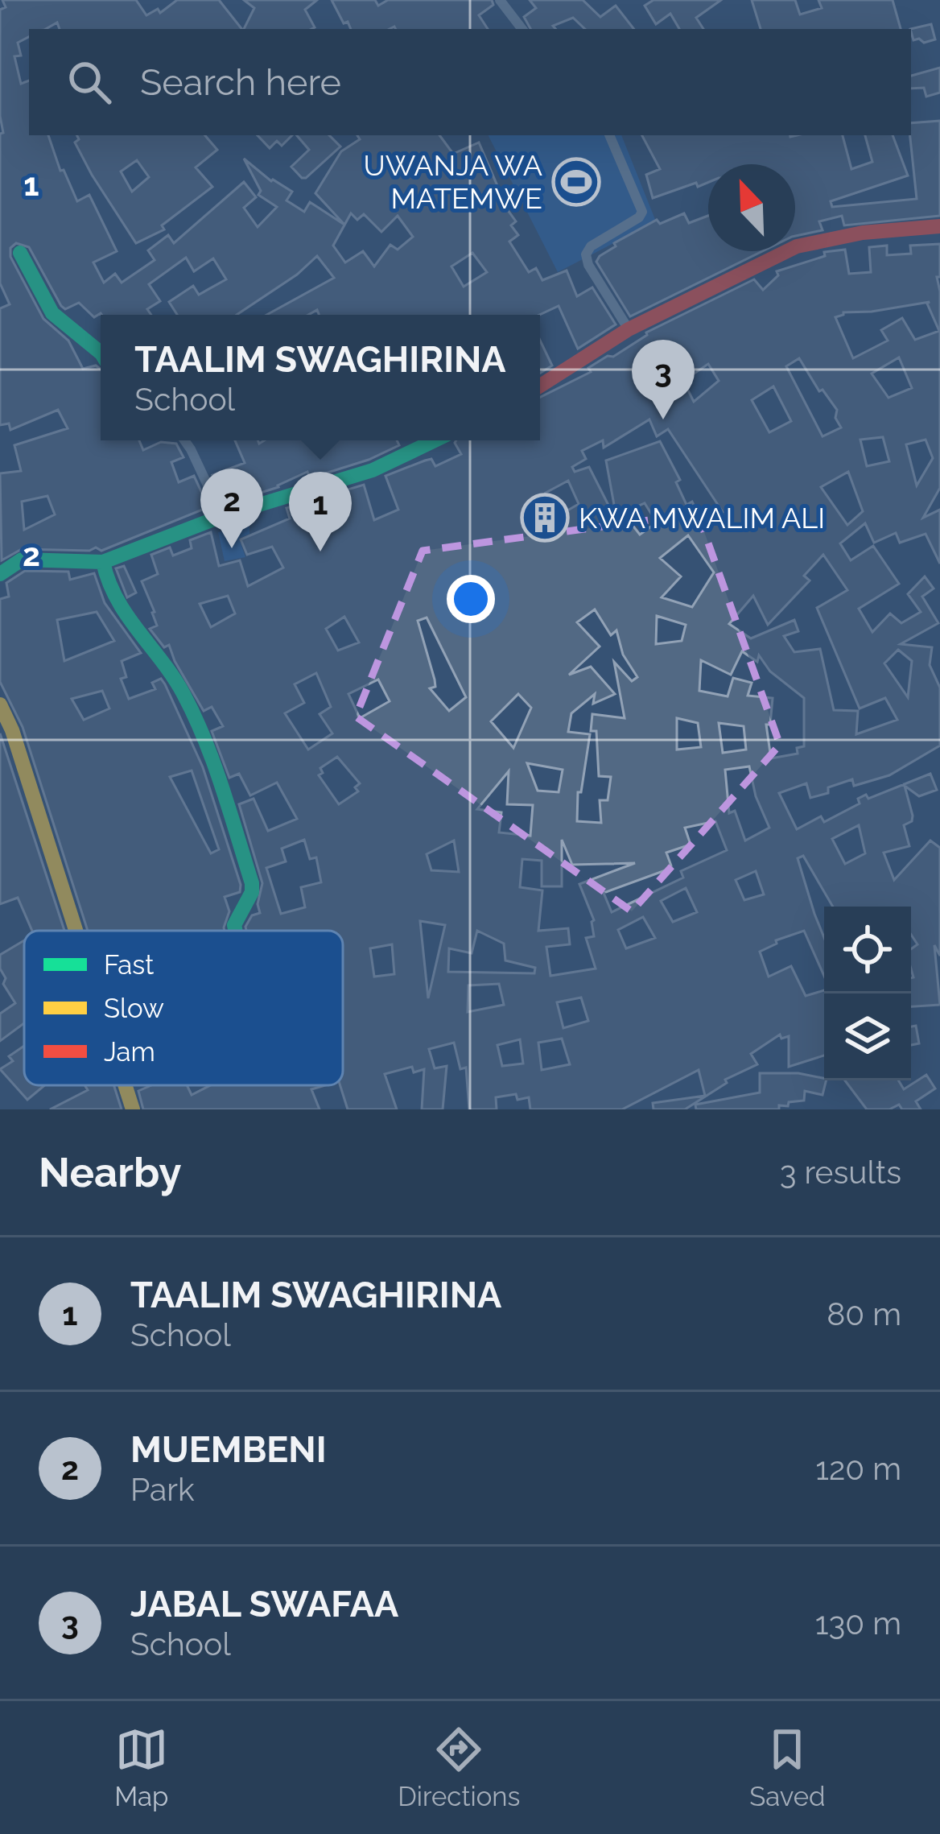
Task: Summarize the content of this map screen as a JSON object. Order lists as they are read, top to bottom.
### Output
{
  "places": {
    "sports": ["UWANJA WA MATEMWE"],
    "building": ["KWA MWALIM ALI"]
  },
  "legend": ["Fast", "Slow", "Jam"],
  "north": "top left",
  "page": {
    "search": "Search here",
    "popup": ["TAALIM SWAGHIRINA", "School"],
    "pins": ["3", "2", "1"],
    "heading": ["Nearby", "3 results"],
    "list": [
      {
        "mark": "1",
        "name": "TAALIM SWAGHIRINA",
        "note": "School",
        "value": "80 m"
      },
      {
        "mark": "2",
        "name": "MUEMBENI",
        "note": "Park",
        "value": "120 m"
      },
      {
        "mark": "3",
        "name": "JABAL SWAFAA",
        "note": "School",
        "value": "130 m"
      }
    ],
    "nav": ["Map", "Directions", "Saved"]
  },
  "grid": {
    "rows": ["1", "2"]
  }
}
